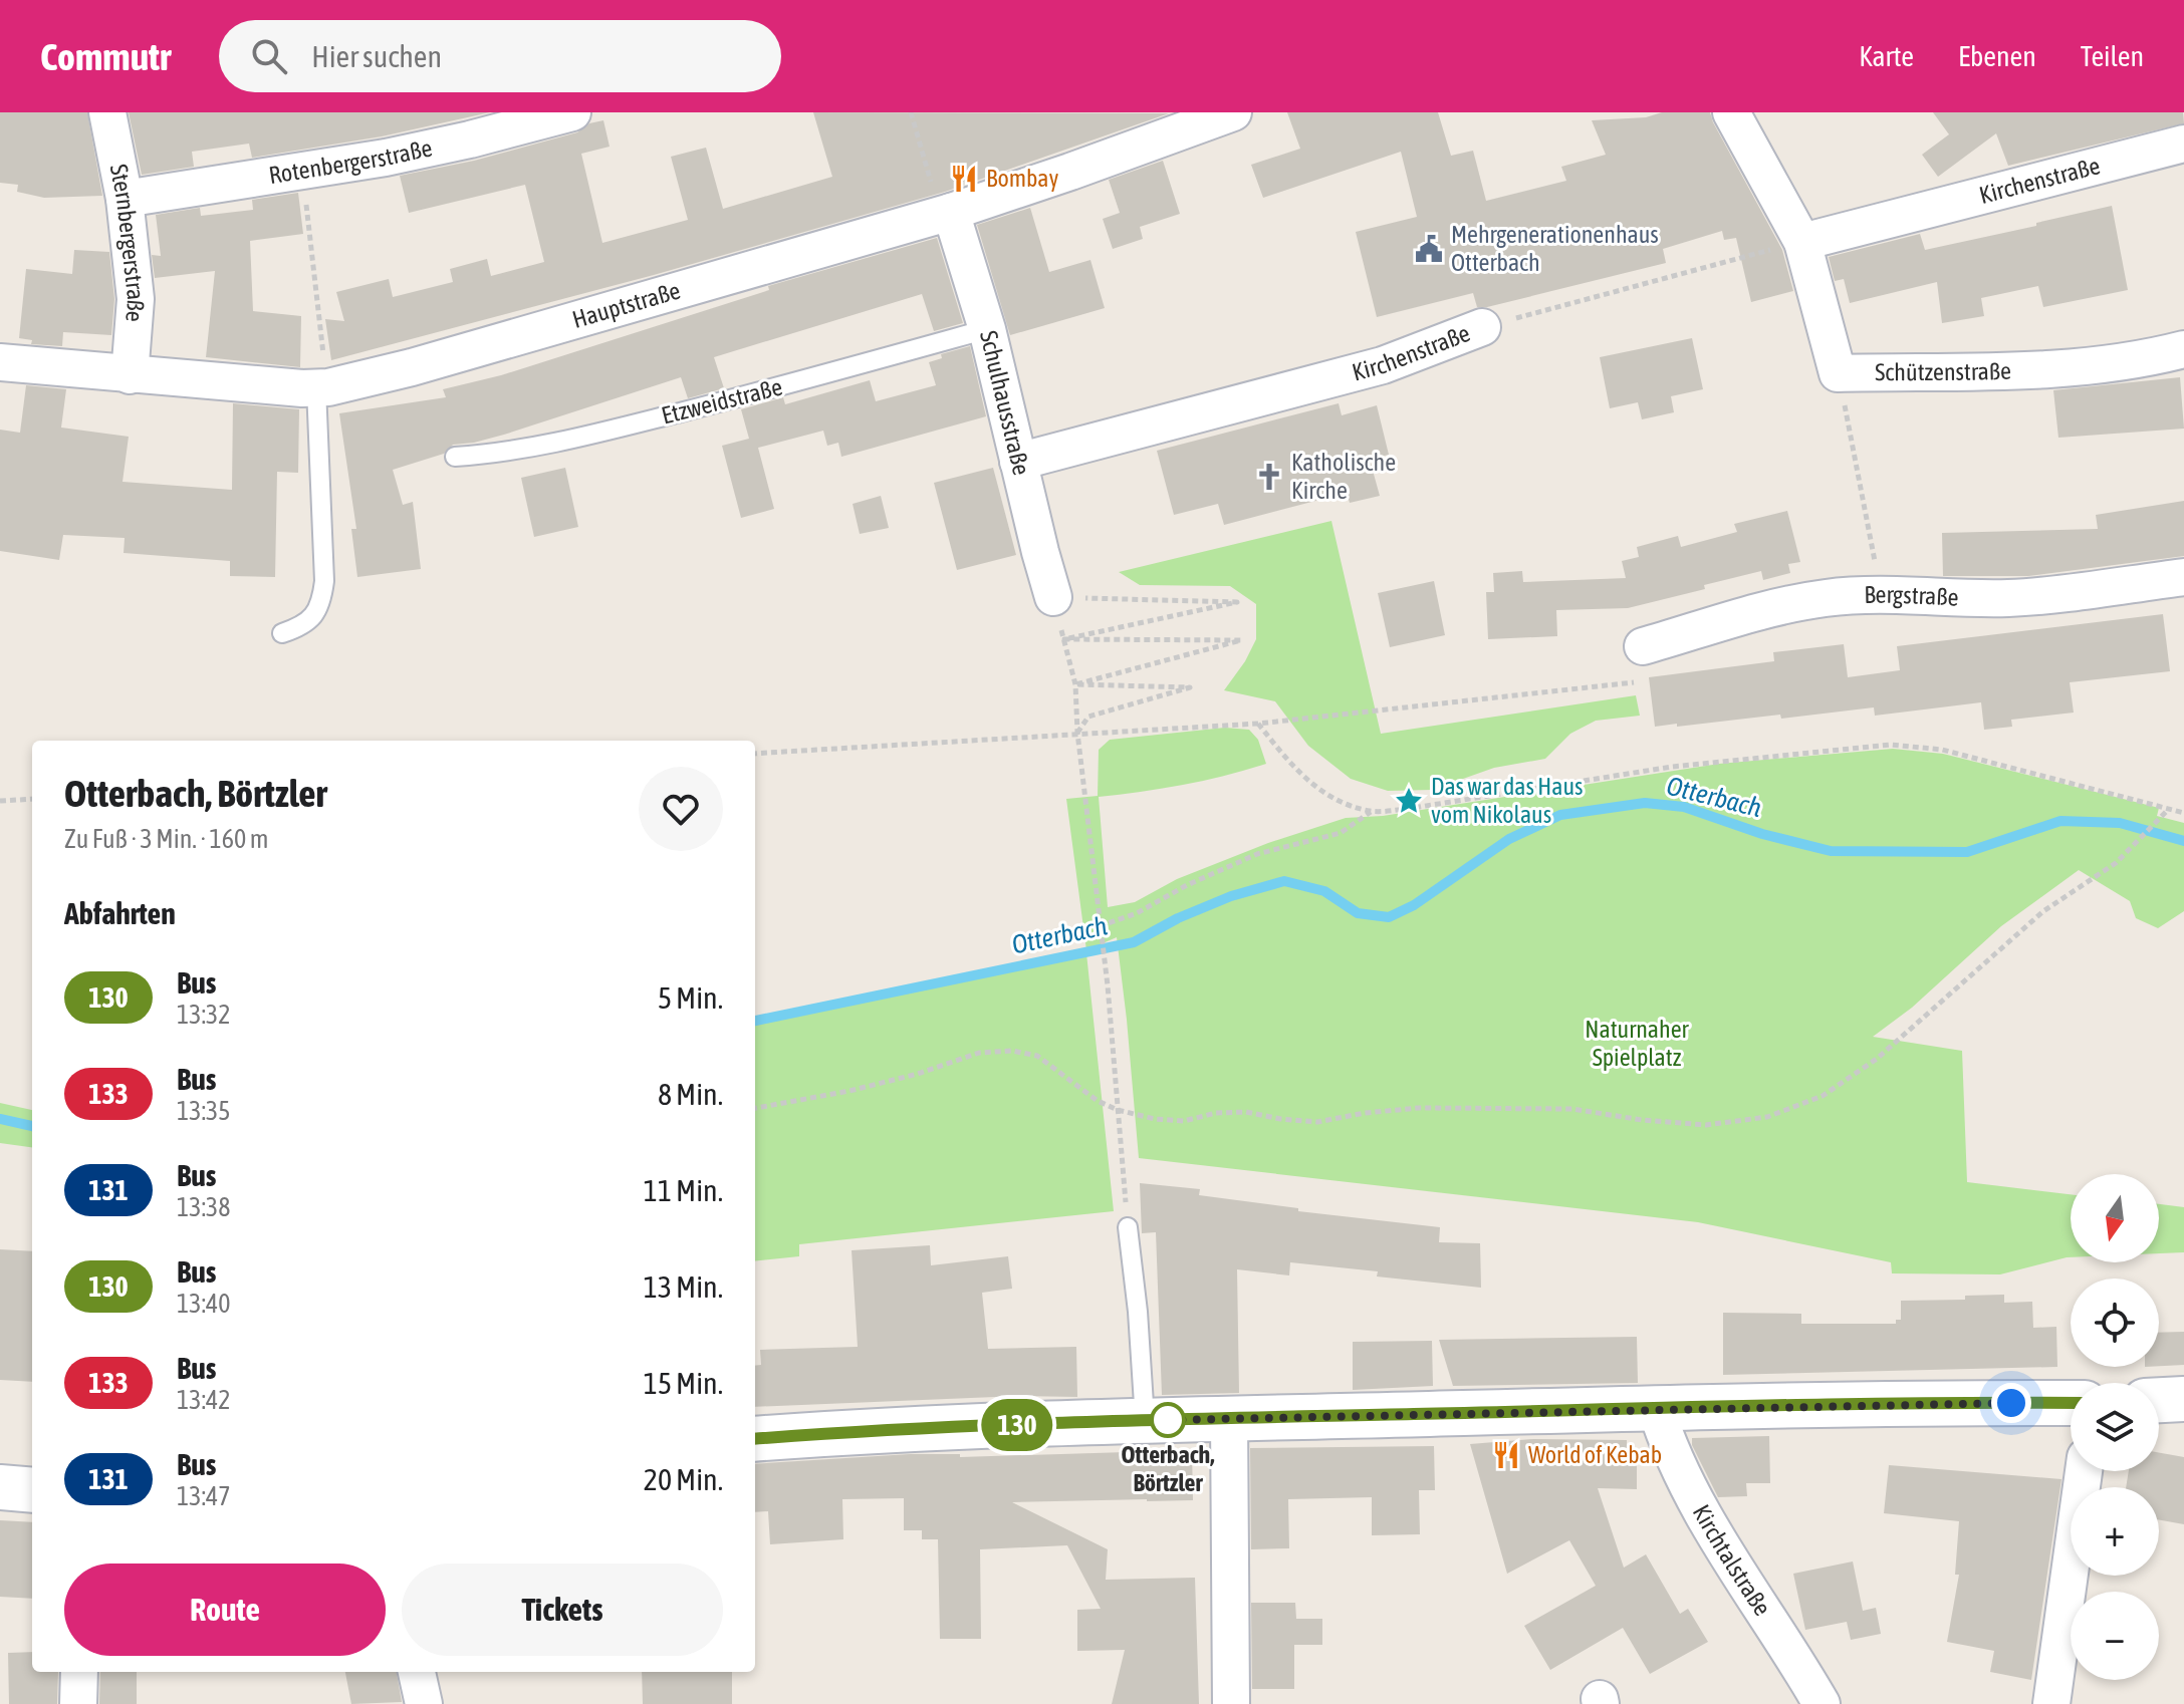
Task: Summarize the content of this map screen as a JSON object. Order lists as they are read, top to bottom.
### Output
{
  "streets": {
    "street": [
      "Rotenbergerstraße",
      "Kirchenstraße",
      "Sternbergerstraße",
      "Hauptstraße",
      "Schützenstraße",
      "Schulhausstraße",
      "Bergstraße",
      "Kirchtalstraße"
    ],
    "lane": ["Etzweidstraße"]
  },
  "crossings": [
    ["Rotenbergerstraße", "Sternbergerstraße"],
    ["Kirchenstraße", "Schulhausstraße"],
    ["Sternbergerstraße", "Hauptstraße"],
    ["Hauptstraße", "Schulhausstraße"],
    ["Etzweidstraße", "Schulhausstraße"]
  ],
  "water": ["Otterbach"],
  "parks": ["Naturnaher Spielplatz"],
  "places": {
    "restaurant": ["Bombay", "World of Kebab"],
    "public building": ["Mehrgenerationenhaus Otterbach"],
    "church": ["Katholische Kirche"],
    "place": ["Das war das Haus vom Nikolaus"],
    "other": ["Otterbach, Börtzler"]
  },
  "lines": ["bus line 130"],
  "north": "bottom",
  "page": {
    "header": "Commutr",
    "search": "Hier suchen",
    "nav": ["Karte", "Ebenen", "Teilen"],
    "on_map": "130",
    "heading": [
      ["Otterbach, Börtzler", "Zu Fuß · 3 Min. · 160 m"],
      "Abfahrten"
    ],
    "list": [
      {
        "mark": "130",
        "name": "Bus",
        "note": "13:32",
        "value": "5 Min."
      },
      {
        "mark": "133",
        "name": "Bus",
        "note": "13:35",
        "value": "8 Min."
      },
      {
        "mark": "131",
        "name": "Bus",
        "note": "13:38",
        "value": "11 Min."
      },
      {
        "mark": "130",
        "name": "Bus",
        "note": "13:40",
        "value": "13 Min."
      },
      {
        "mark": "133",
        "name": "Bus",
        "note": "13:42",
        "value": "15 Min."
      },
      {
        "mark": "131",
        "name": "Bus",
        "note": "13:47",
        "value": "20 Min."
      }
    ],
    "map_buttons": ["+", "−"],
    "buttons": ["Route", "Tickets"]
  }
}
